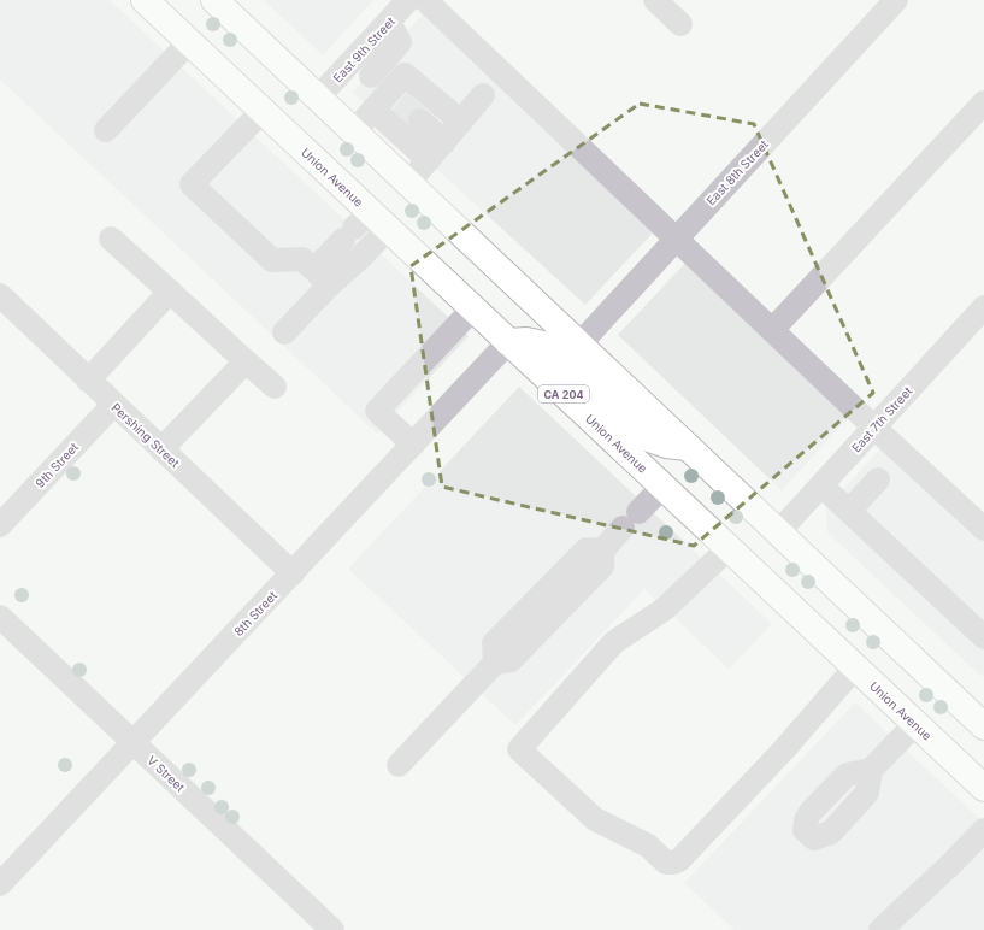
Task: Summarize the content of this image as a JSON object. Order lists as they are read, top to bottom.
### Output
{
  "streets": {
    "highway": ["Union Avenue", "CA 204"],
    "street": [
      "East 9th Street",
      "East 8th Street",
      "East 7th Street",
      "Pershing Street",
      "9th Street",
      "8th Street",
      "V Street"
    ]
  },
  "crossings": [
    ["Union Avenue", "8th Street"],
    ["Pershing Street", "9th Street"],
    ["Pershing Street", "8th Street"],
    ["8th Street", "V Street"]
  ]
}
